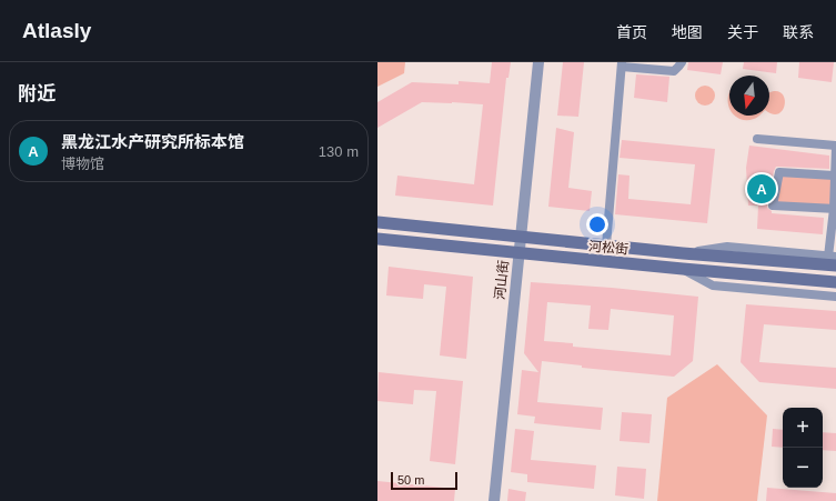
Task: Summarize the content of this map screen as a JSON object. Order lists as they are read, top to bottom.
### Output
{
  "streets": {
    "main road": ["河松街"],
    "street": ["河山街"]
  },
  "crossings": [
    ["河松街", "河山街"]
  ],
  "scale_bar": "50 m",
  "north": "bottom",
  "page": {
    "header": "Atlasly",
    "nav": [
      "首页",
      "地图",
      "关于",
      "联系"
    ],
    "heading": "附近",
    "list": [
      {
        "mark": "A",
        "name": "黑龙江水产研究所标本馆",
        "note": "博物馆",
        "value": "130 m"
      }
    ],
    "pins": "A",
    "map_buttons": ["+", "−"],
    "scale": "50 m"
  }
}
